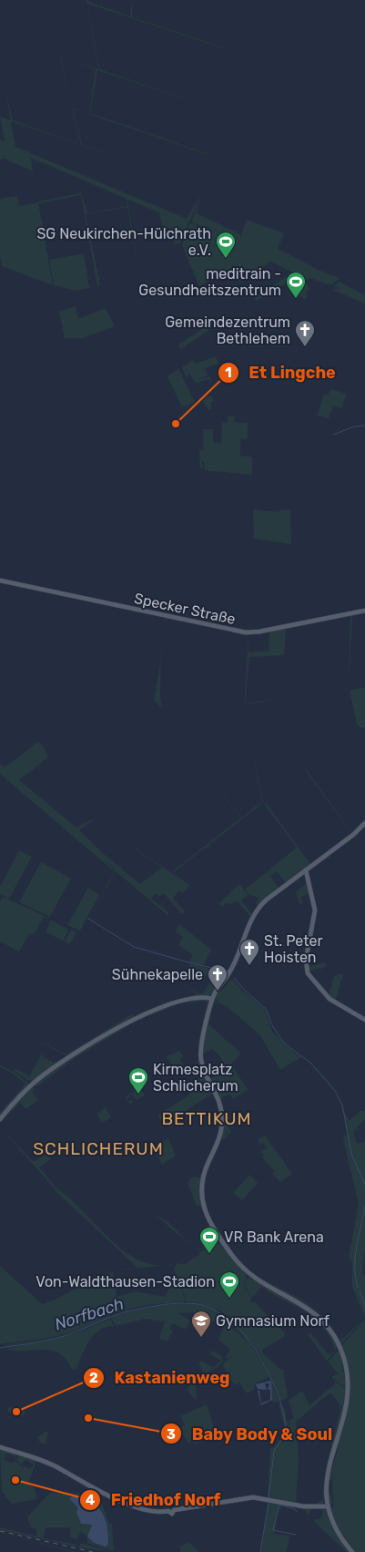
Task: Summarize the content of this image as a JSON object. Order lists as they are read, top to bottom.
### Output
{
  "streets": {
    "main road": ["Specker Straße"]
  },
  "districts": ["BETTIKUM", "SCHLICHERUM"],
  "water": ["Norfbach"],
  "places": {
    "sports": [
      "SG Neukirchen-Hülchrath e.V.",
      "meditrain - Gesundheitszentrum",
      "Kirmesplatz Schlicherum",
      "VR Bank Arena",
      "Von-Waldthausen-Stadion"
    ],
    "church": ["Gemeindezentrum Bethlehem", "St. Peter Hoisten", "Sühnekapelle"],
    "other": [
      "Et Lingche",
      "Kastanienweg",
      "Baby Body & Soul",
      "Friedhof Norf"
    ],
    "school or university": ["Gymnasium Norf"]
  }
}
